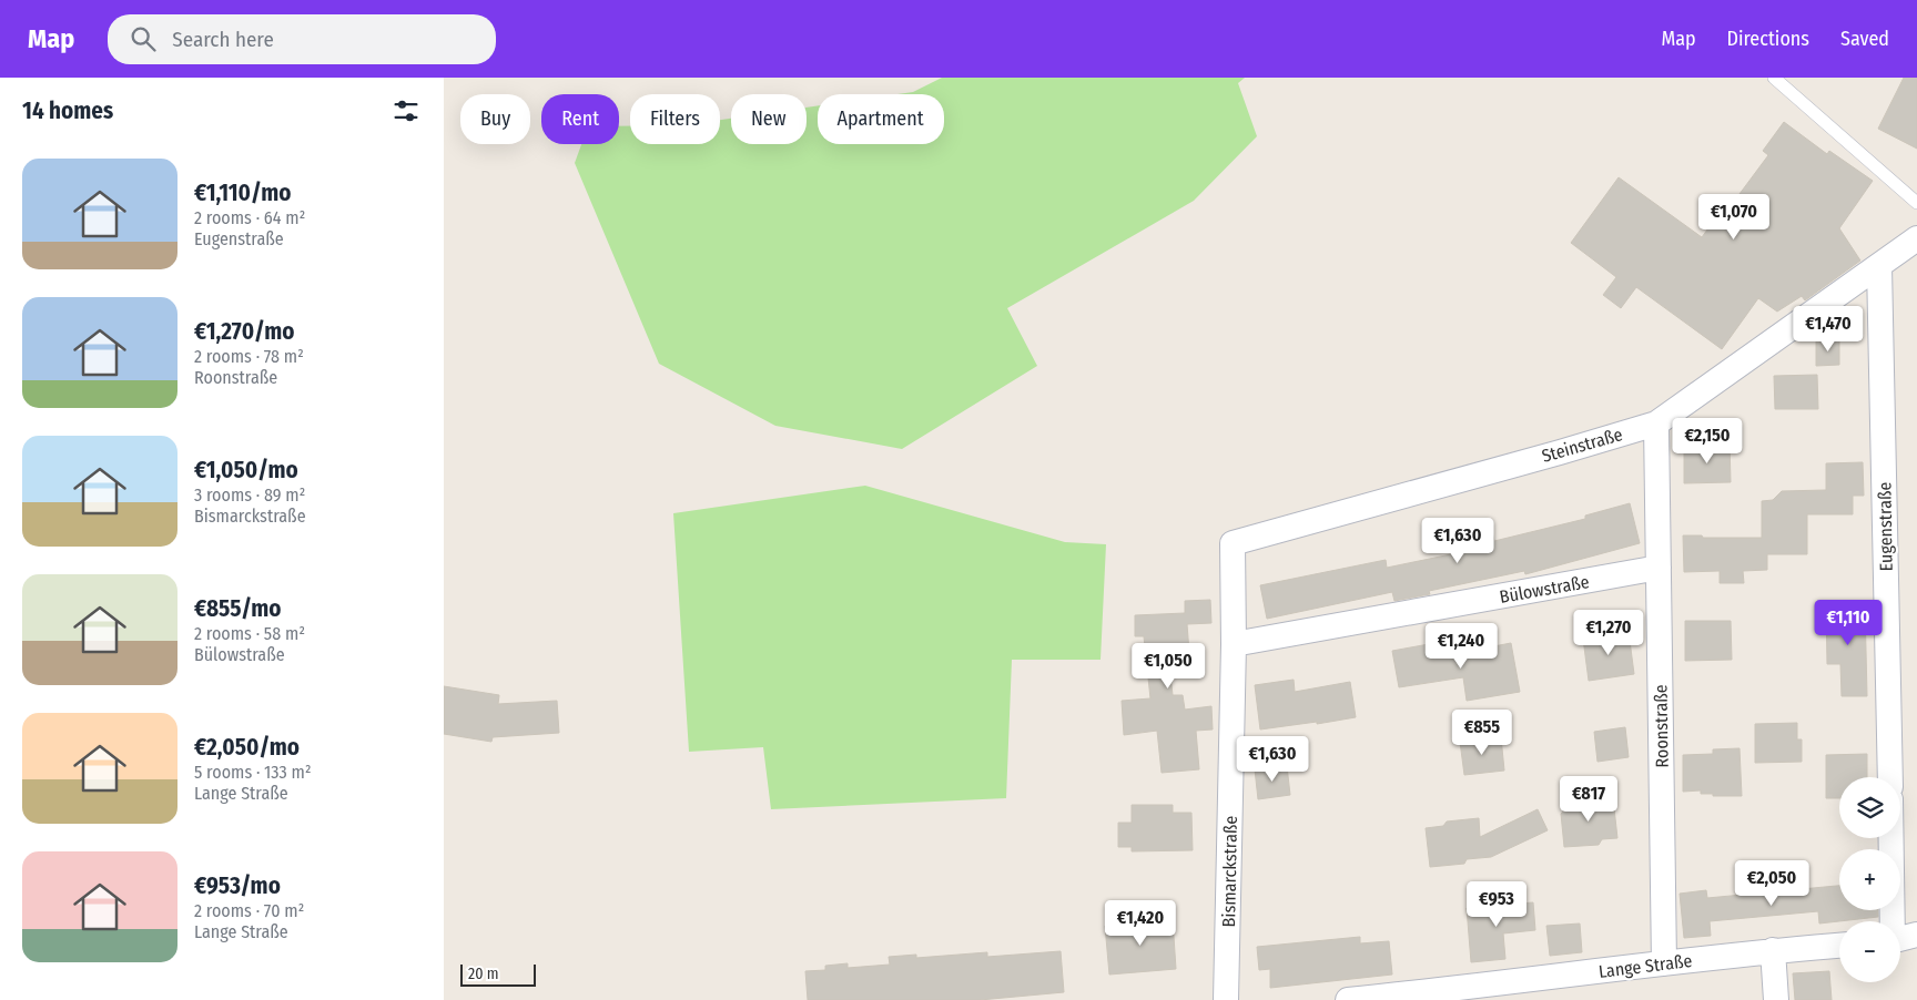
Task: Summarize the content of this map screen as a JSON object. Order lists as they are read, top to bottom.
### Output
{
  "streets": {
    "street": [
      "Steinstraße",
      "Eugenstraße",
      "Bülowstraße",
      "Roonstraße",
      "Bismarckstraße",
      "Lange Straße"
    ]
  },
  "crossings": [
    ["Steinstraße", "Eugenstraße"],
    ["Steinstraße", "Roonstraße"],
    ["Steinstraße", "Bismarckstraße"],
    ["Bülowstraße", "Roonstraße"],
    ["Bülowstraße", "Bismarckstraße"],
    ["Roonstraße", "Lange Straße"]
  ],
  "scale_bar": "20 m",
  "page": {
    "header": "Map",
    "search": "Search here",
    "nav": ["Map", "Directions", "Saved"],
    "heading": "14 homes",
    "chip": [
      "Buy",
      "Rent",
      "Filters",
      "New",
      "Apartment"
    ],
    "list": [
      {
        "name": "€1,110/mo",
        "note": "2 rooms · 64 m² · Eugenstraße"
      },
      {
        "name": "€1,270/mo",
        "note": "2 rooms · 78 m² · Roonstraße"
      },
      {
        "name": "€1,050/mo",
        "note": "3 rooms · 89 m² · Bismarckstraße"
      },
      {
        "name": "€855/mo",
        "note": "2 rooms · 58 m² · Bülowstraße"
      },
      {
        "name": "€2,050/mo",
        "note": "5 rooms · 133 m² · Lange Straße"
      },
      {
        "name": "€953/mo",
        "note": "2 rooms · 70 m² · Lange Straße"
      }
    ],
    "price": [
      "€1,070",
      "€1,470",
      "€2,150",
      "€1,630",
      "€1,110",
      "€1,270",
      "€1,240",
      "€1,050",
      "€855",
      "€1,630",
      "€817",
      "€2,050",
      "€953",
      "€1,420"
    ],
    "map_buttons": ["+", "−"],
    "scale": "20 m"
  }
}
